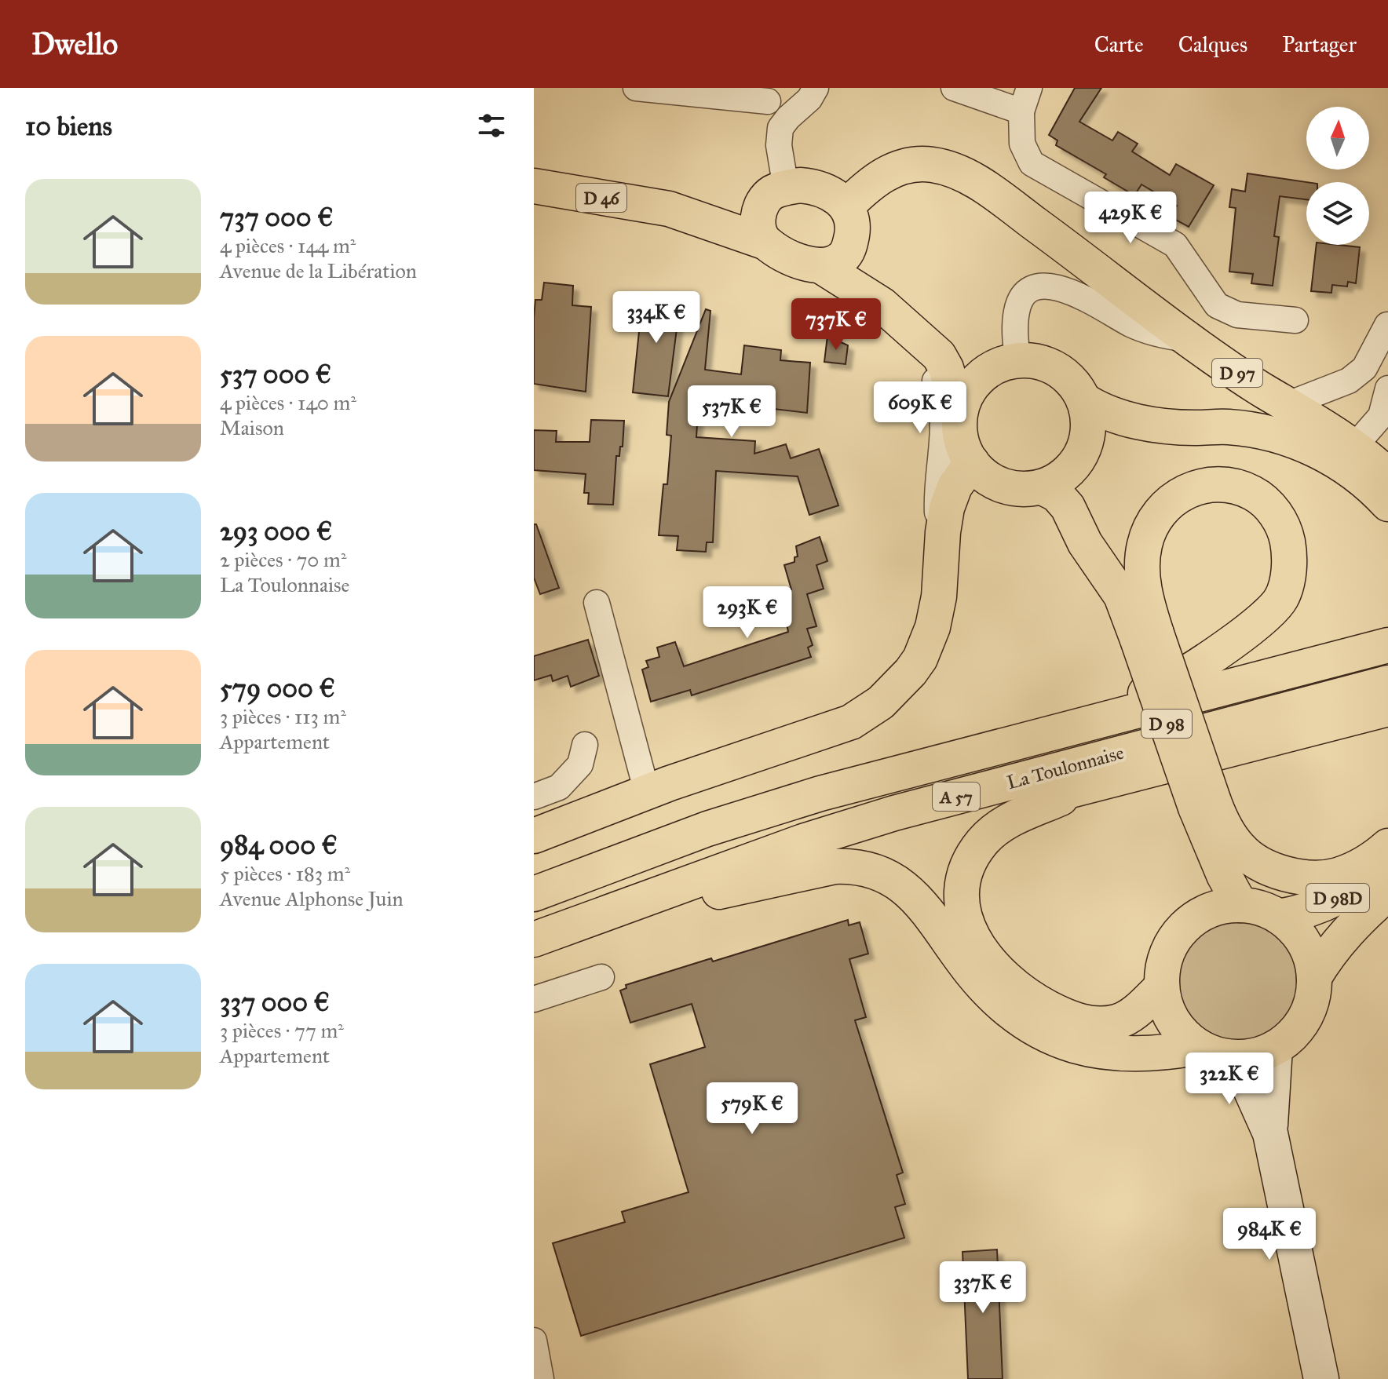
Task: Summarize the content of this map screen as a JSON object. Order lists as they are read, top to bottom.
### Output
{
  "streets": {
    "main road": [
      "D 46",
      "D 97",
      "La Toulonnaise",
      "A 57",
      "D 98D"
    ]
  },
  "crossings": [
    ["D 46", "D 97"]
  ],
  "north": "top",
  "page": {
    "header": "Dwello",
    "nav": ["Carte", "Calques", "Partager"],
    "heading": "10 biens",
    "list": [
      {
        "name": "737 000 €",
        "note": "4 pièces · 144 m² · Avenue de la Libération"
      },
      {
        "name": "537 000 €",
        "note": "4 pièces · 140 m² · Maison"
      },
      {
        "name": "293 000 €",
        "note": "2 pièces · 70 m² · La Toulonnaise"
      },
      {
        "name": "579 000 €",
        "note": "3 pièces · 113 m² · Appartement"
      },
      {
        "name": "984 000 €",
        "note": "5 pièces · 183 m² · Avenue Alphonse Juin"
      },
      {
        "name": "337 000 €",
        "note": "3 pièces · 77 m² · Appartement"
      }
    ],
    "price": [
      "429K €",
      "334K €",
      "737K €",
      "609K €",
      "537K €",
      "293K €",
      "322K €",
      "579K €",
      "984K €",
      "337K €"
    ]
  }
}
